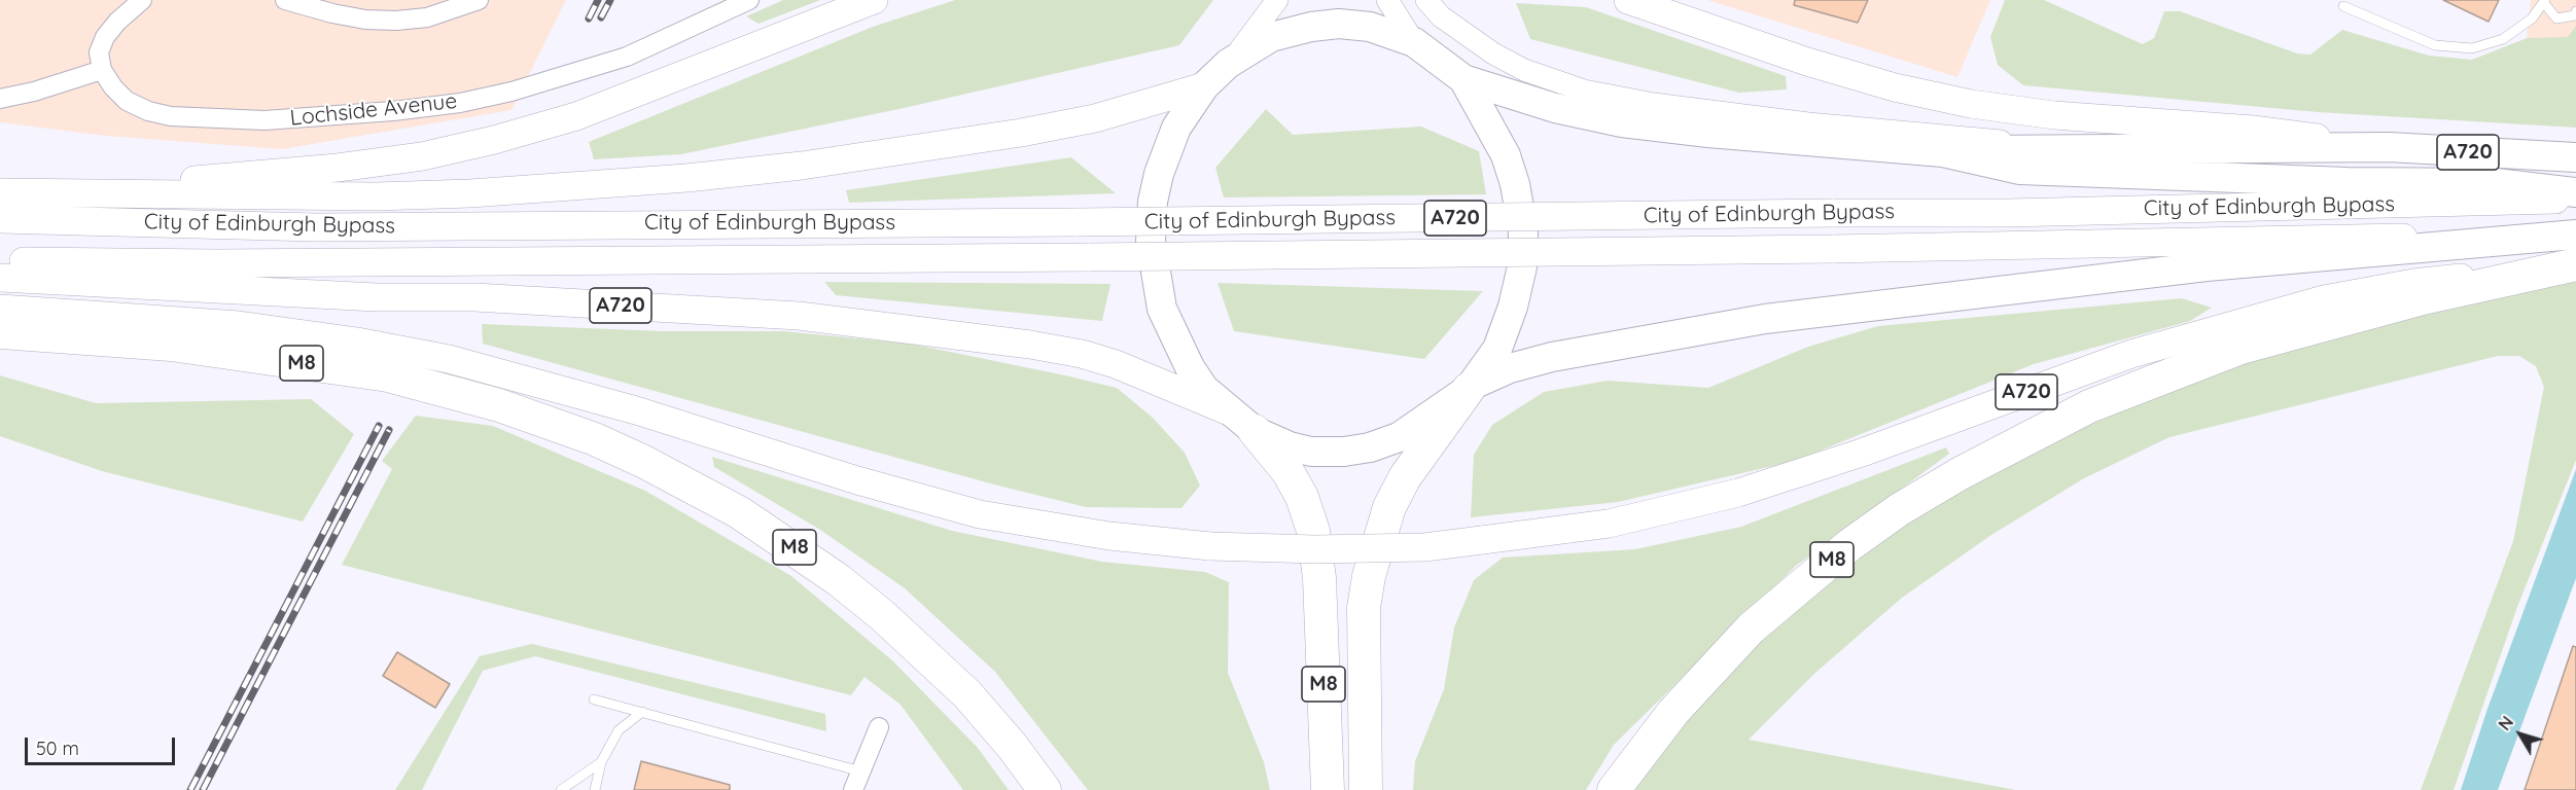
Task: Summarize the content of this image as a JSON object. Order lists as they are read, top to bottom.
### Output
{
  "streets": {
    "highway": ["A720", "M8"],
    "main road": ["City of Edinburgh Bypass"],
    "street": ["Lochside Avenue"]
  },
  "crossings": [
    ["A720", "M8"]
  ],
  "scale_bar": "50 m",
  "north": "top left"
}
